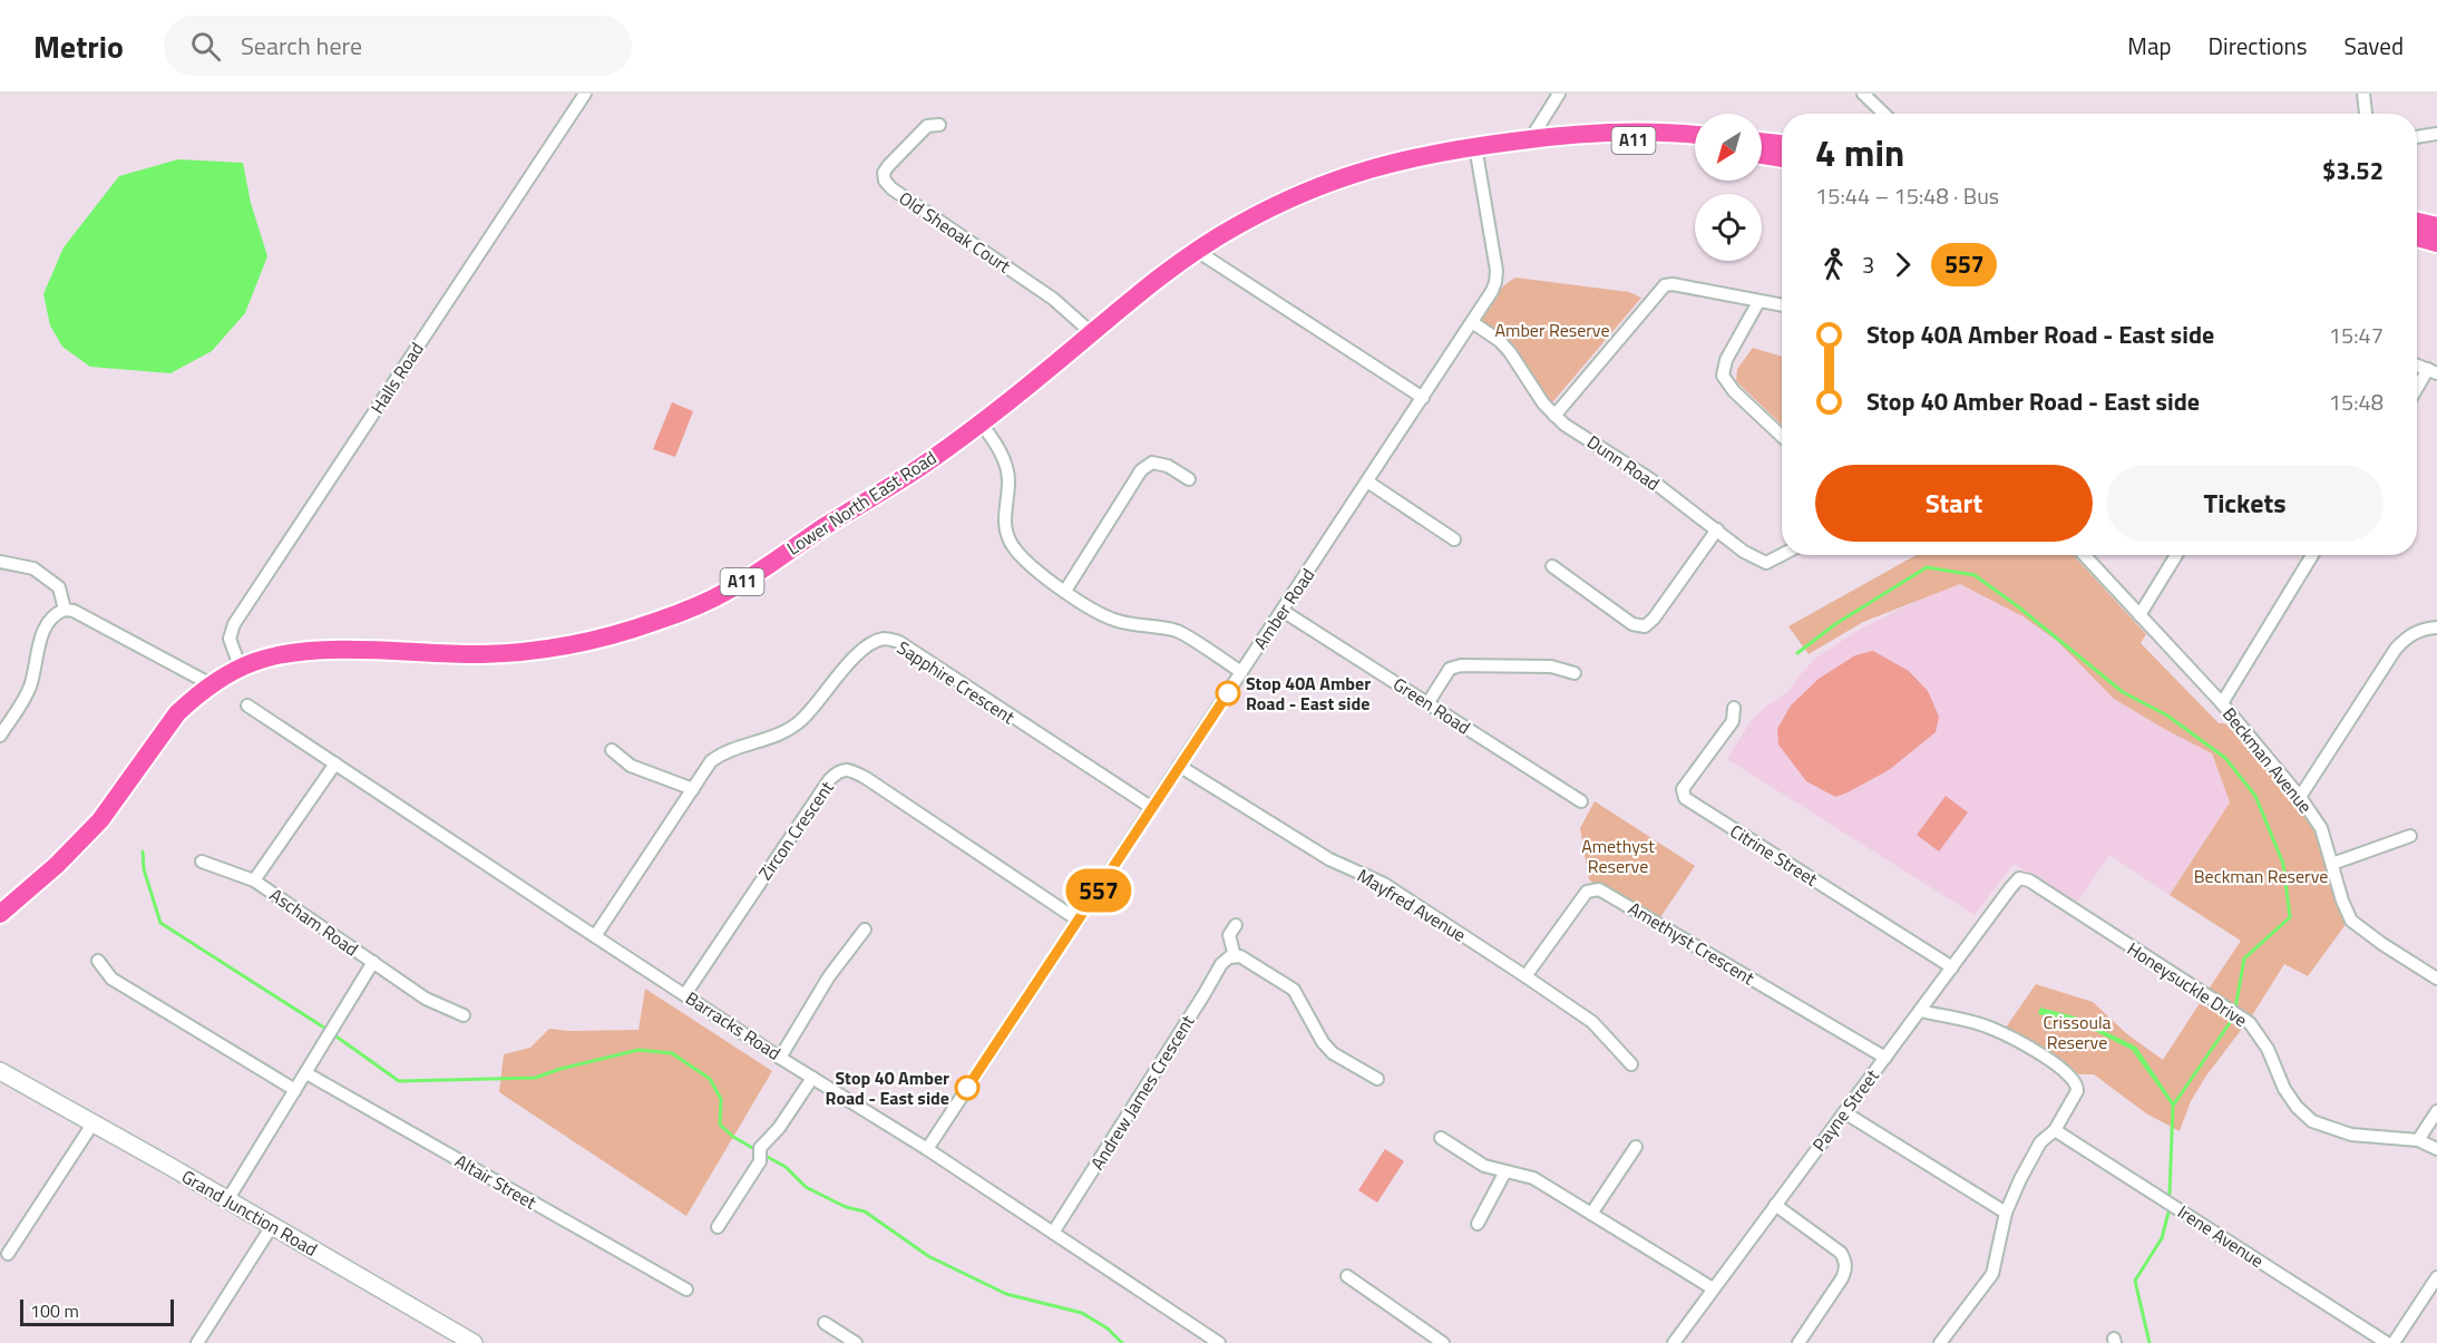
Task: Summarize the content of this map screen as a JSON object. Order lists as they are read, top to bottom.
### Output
{
  "streets": {
    "main road": ["A11", "Lower North East Road", "Grand Junction Road"],
    "street": [
      "Old Sheoak Court",
      "Halls Road",
      "Dunn Road",
      "Amber Road",
      "Sapphire Crescent",
      "Green Road",
      "Beckman Avenue",
      "Zircon Crescent",
      "Citrine Street",
      "Mayfred Avenue",
      "Ascham Road",
      "Amethyst Crescent",
      "Honeysuckle Drive",
      "Barracks Road",
      "Andrew James Crescent",
      "Payne Street",
      "Altair Street",
      "Irene Avenue"
    ]
  },
  "crossings": [
    ["Old Sheoak Court", "Lower North East Road"],
    ["Halls Road", "Lower North East Road"],
    ["Dunn Road", "Amber Road"],
    ["Lower North East Road", "Amber Road"],
    ["Amber Road", "Sapphire Crescent"],
    ["Amber Road", "Green Road"],
    ["Amber Road", "Zircon Crescent"],
    ["Amber Road", "Mayfred Avenue"],
    ["Amber Road", "Barracks Road"],
    ["Sapphire Crescent", "Barracks Road"],
    ["Zircon Crescent", "Barracks Road"],
    ["Citrine Street", "Payne Street"],
    ["Mayfred Avenue", "Amethyst Crescent"],
    ["Ascham Road", "Barracks Road"],
    ["Amethyst Crescent", "Payne Street"],
    ["Honeysuckle Drive", "Payne Street"],
    ["Barracks Road", "Andrew James Crescent"]
  ],
  "parks": [
    "Amber Reserve",
    "Amethyst Reserve",
    "Beckman Reserve",
    "Crissoula Reserve"
  ],
  "places": ["Stop 40A Amber Road - East side", "Stop 40 Amber Road - East side"],
  "lines": ["bus line 557"],
  "scale_bar": "100 m",
  "north": "bottom left",
  "page": {
    "header": "Metrio",
    "search": "Search here",
    "nav": ["Map", "Directions", "Saved"],
    "on_map": "557",
    "heading": ["4 min", "15:44 – 15:48 · Bus", "$3.52"],
    "legs": ["3", "557"],
    "list": [
      {
        "name": "Stop 40A Amber Road - East side",
        "value": "15:47"
      },
      {
        "name": "Stop 40 Amber Road - East side",
        "value": "15:48"
      }
    ],
    "buttons": ["Start", "Tickets"],
    "scale": "100 m"
  }
}
